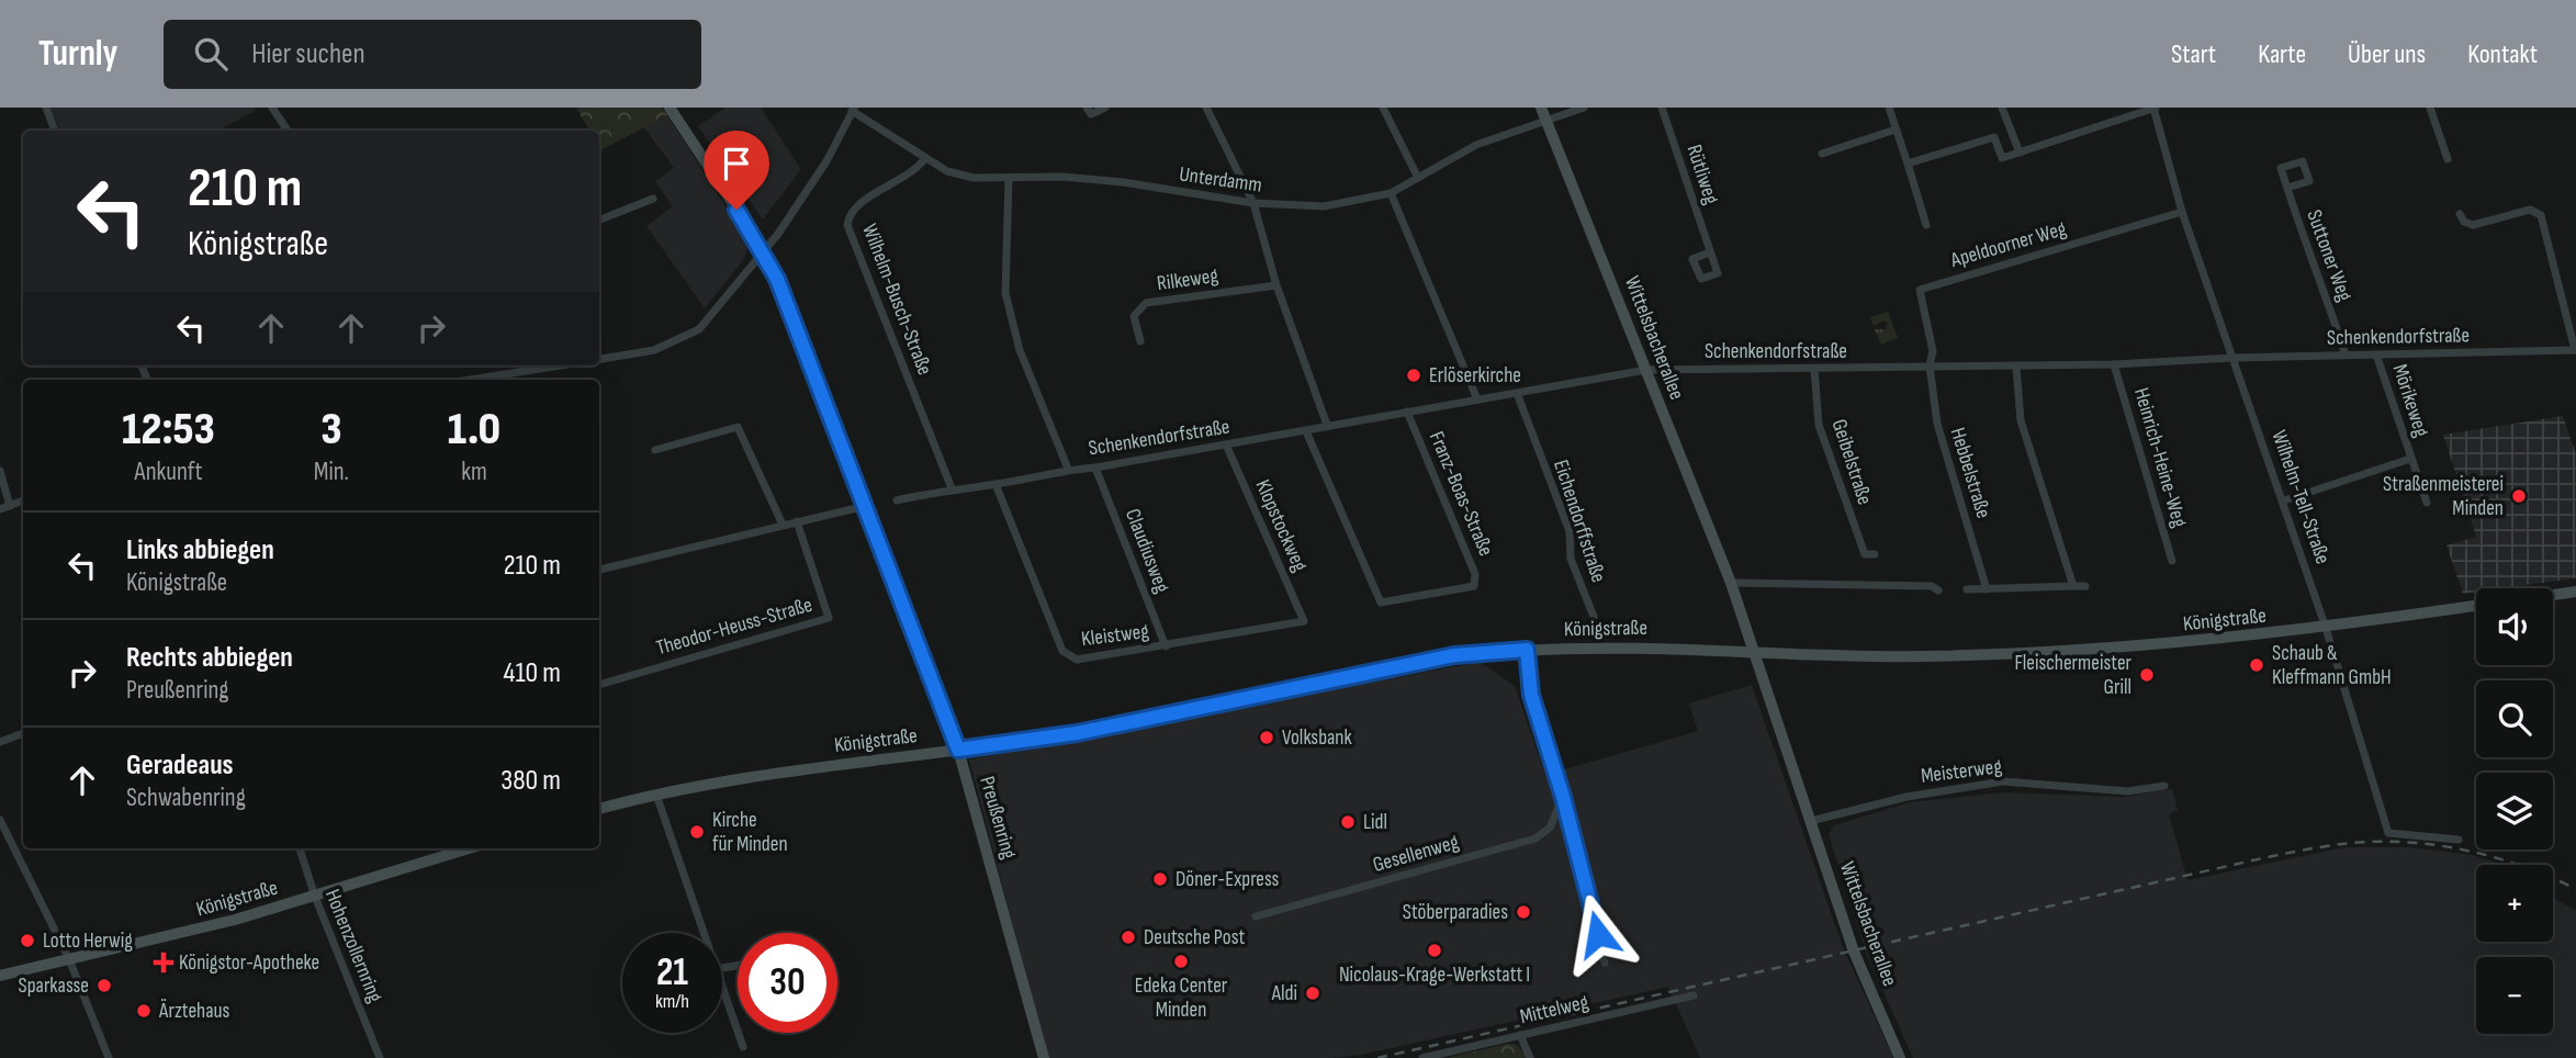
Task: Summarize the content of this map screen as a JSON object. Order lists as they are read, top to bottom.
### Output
{
  "streets": {
    "main road": ["Wittelsbacherallee", "Königstraße", "Preußenring"],
    "street": [
      "Rütliweg",
      "Unterdamm",
      "Apeldoorner Weg",
      "Suttoner Weg",
      "Rilkeweg",
      "Wilhelm-Busch-Straße",
      "Schenkendorfstraße",
      "Mörikeweg",
      "Heinrich-Heine-Weg",
      "Geibelstraße",
      "Hebbelstraße",
      "Franz-Boas-Straße",
      "Wilhelm-Tell-Straße",
      "Eichendorffstraße",
      "Klopstockweg",
      "Claudiusweg",
      "Theodor-Heuss-Straße",
      "Kleistweg",
      "Meisterweg",
      "Gesellenweg",
      "Hohenzollernring",
      "Mittelweg"
    ]
  },
  "crossings": [
    ["Unterdamm", "Wilhelm-Busch-Straße"],
    ["Unterdamm", "Wittelsbacherallee"],
    ["Apeldoorner Weg", "Schenkendorfstraße"],
    ["Apeldoorner Weg", "Hebbelstraße"],
    ["Apeldoorner Weg", "Wilhelm-Tell-Straße"],
    ["Suttoner Weg", "Schenkendorfstraße"],
    ["Wilhelm-Busch-Straße", "Schenkendorfstraße"],
    ["Schenkendorfstraße", "Wittelsbacherallee"],
    ["Schenkendorfstraße", "Mörikeweg"],
    ["Schenkendorfstraße", "Heinrich-Heine-Weg"],
    ["Schenkendorfstraße", "Geibelstraße"],
    ["Schenkendorfstraße", "Hebbelstraße"],
    ["Schenkendorfstraße", "Franz-Boas-Straße"],
    ["Schenkendorfstraße", "Wilhelm-Tell-Straße"],
    ["Schenkendorfstraße", "Eichendorffstraße"],
    ["Schenkendorfstraße", "Klopstockweg"],
    ["Schenkendorfstraße", "Claudiusweg"],
    ["Schenkendorfstraße", "Kleistweg"],
    ["Wittelsbacherallee", "Königstraße"],
    ["Wittelsbacherallee", "Meisterweg"],
    ["Mörikeweg", "Wilhelm-Tell-Straße"],
    ["Wilhelm-Tell-Straße", "Königstraße"],
    ["Klopstockweg", "Kleistweg"],
    ["Claudiusweg", "Kleistweg"],
    ["Königstraße", "Preußenring"],
    ["Königstraße", "Hohenzollernring"]
  ],
  "places": {
    "other": [
      "Erlöserkirche",
      "Straßenmeisterei Minden",
      "Schaub & Kleffmann GmbH",
      "Fleischermeister Grill",
      "Volksbank",
      "Lidl",
      "Kirche für Minden",
      "Döner-Express",
      "Stöberparadies",
      "Deutsche Post",
      "Lotto Herwig",
      "Nicolaus-Krage-Werkstatt I",
      "Edeka Center Minden",
      "Sparkasse",
      "Aldi",
      "Ärztehaus"
    ],
    "health": ["Königstor-Apotheke"]
  },
  "page": {
    "header": "Turnly",
    "search": "Hier suchen",
    "nav": [
      "Start",
      "Karte",
      "Über uns",
      "Kontakt"
    ],
    "turn": ["210 m", "Königstraße"],
    "eta": [
      "12:53",
      "Ankunft",
      "3",
      "Min.",
      "1.0",
      "km"
    ],
    "list": [
      {
        "name": "Links abbiegen",
        "note": "Königstraße",
        "value": "210 m"
      },
      {
        "name": "Rechts abbiegen",
        "note": "Preußenring",
        "value": "410 m"
      },
      {
        "name": "Geradeaus",
        "note": "Schwabenring",
        "value": "380 m"
      }
    ],
    "map_buttons": ["+", "−"],
    "speed": "21 km/h",
    "limit": "30"
  }
}
